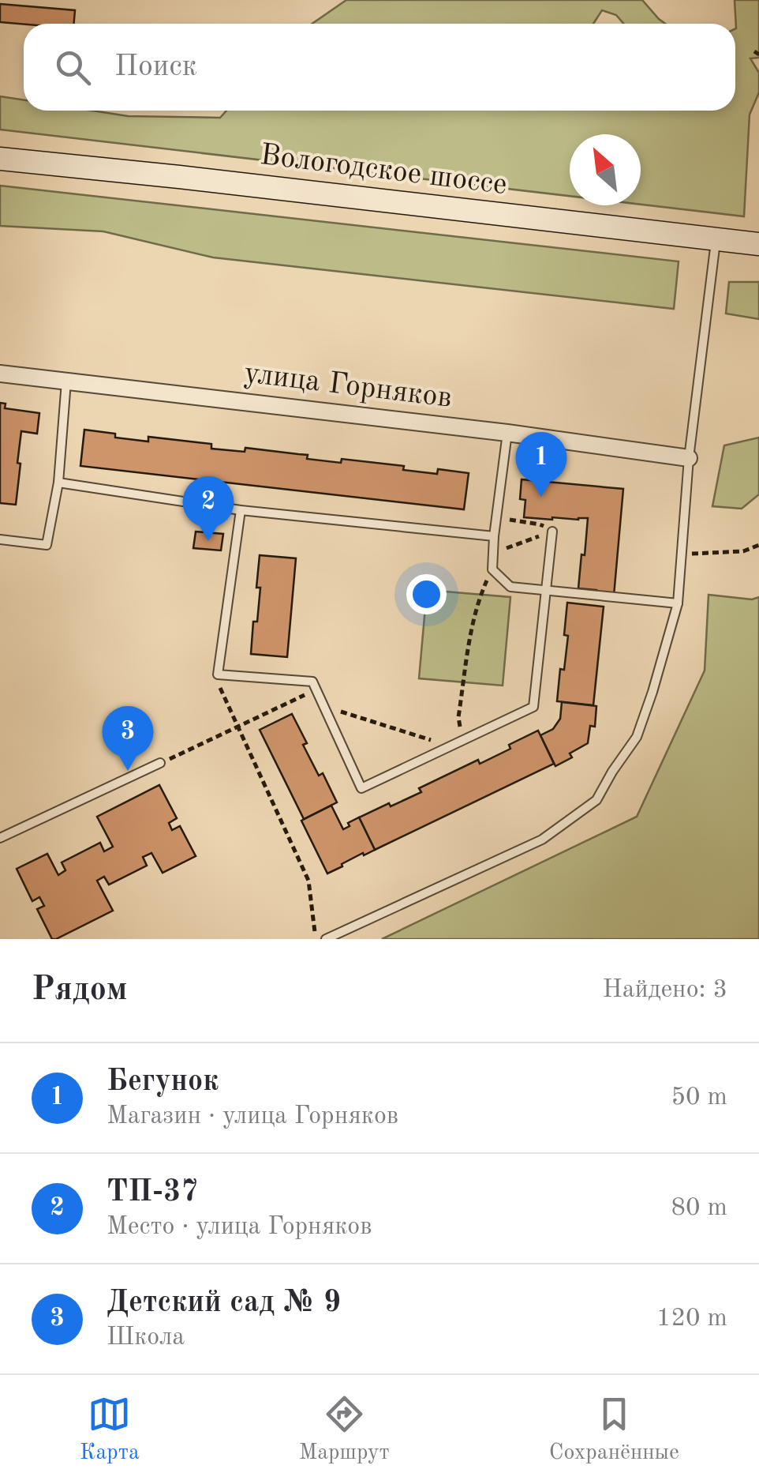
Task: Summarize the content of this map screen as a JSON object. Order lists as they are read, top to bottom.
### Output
{
  "streets": {
    "main road": ["Вологодское шоссе"],
    "street": ["улица Горняков"]
  },
  "north": "top left",
  "page": {
    "search": "Поиск",
    "pins": ["1", "2", "3"],
    "heading": ["Рядом", "Найдено: 3"],
    "list": [
      {
        "mark": "1",
        "name": "Бегунок",
        "note": "Магазин · улица Горняков",
        "value": "50 m"
      },
      {
        "mark": "2",
        "name": "ТП-37",
        "note": "Место · улица Горняков",
        "value": "80 m"
      },
      {
        "mark": "3",
        "name": "Детский сад № 9",
        "note": "Школа",
        "value": "120 m"
      }
    ],
    "nav": ["Карта", "Маршрут", "Сохранённые"]
  }
}
